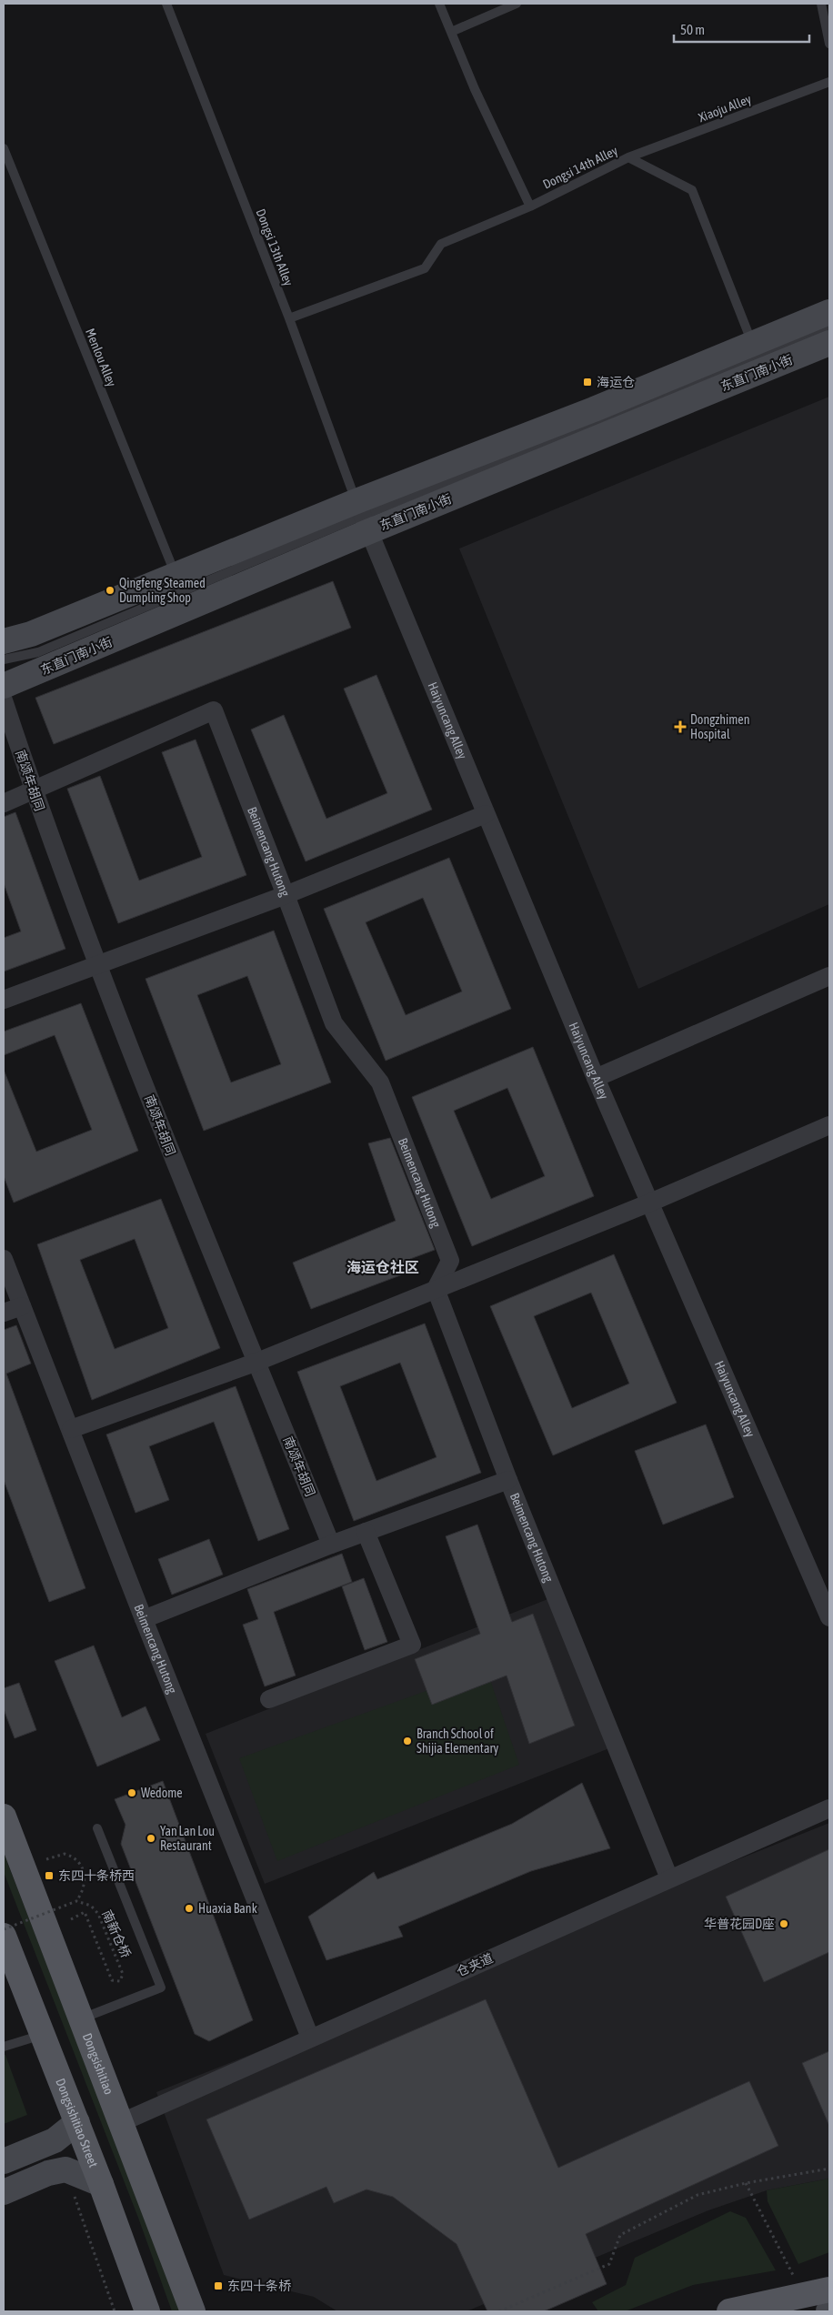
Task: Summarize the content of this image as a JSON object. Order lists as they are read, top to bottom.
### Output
{
  "streets": {
    "main road": ["东直门南小街", "Dongsishitiao", "Dongsishitiao Street"],
    "street": [
      "Haiyuncang Alley",
      "南颂年胡同",
      "Beimencang Hutong",
      "仓夹道"
    ],
    "lane": [
      "Xiaoju Alley",
      "Dongsi 14th Alley",
      "Dongsi 13th Alley",
      "Menlou Alley"
    ],
    "path": ["南新仓桥"]
  },
  "crossings": [
    ["Xiaoju Alley", "Dongsi 14th Alley"],
    ["Dongsi 14th Alley", "Dongsi 13th Alley"],
    ["Dongsi 14th Alley", "东直门南小街"],
    ["Dongsi 13th Alley", "东直门南小街"],
    ["Dongsi 13th Alley", "Haiyuncang Alley"],
    ["Menlou Alley", "东直门南小街"],
    ["东直门南小街", "Haiyuncang Alley"],
    ["南颂年胡同", "Beimencang Hutong"],
    ["Beimencang Hutong", "仓夹道"],
    ["仓夹道", "Dongsishitiao"]
  ],
  "districts": ["海运仓社区"],
  "places": {
    "transit": ["海运仓", "东四十条桥西", "东四十条桥"],
    "other": [
      "Qingfeng Steamed Dumpling Shop",
      "Branch School of Shijia Elementary",
      "Wedome",
      "Yan Lan Lou Restaurant",
      "Huaxia Bank",
      "华普花园D座"
    ],
    "health": ["Dongzhimen Hospital"]
  },
  "scale_bar": "50 m"
}
